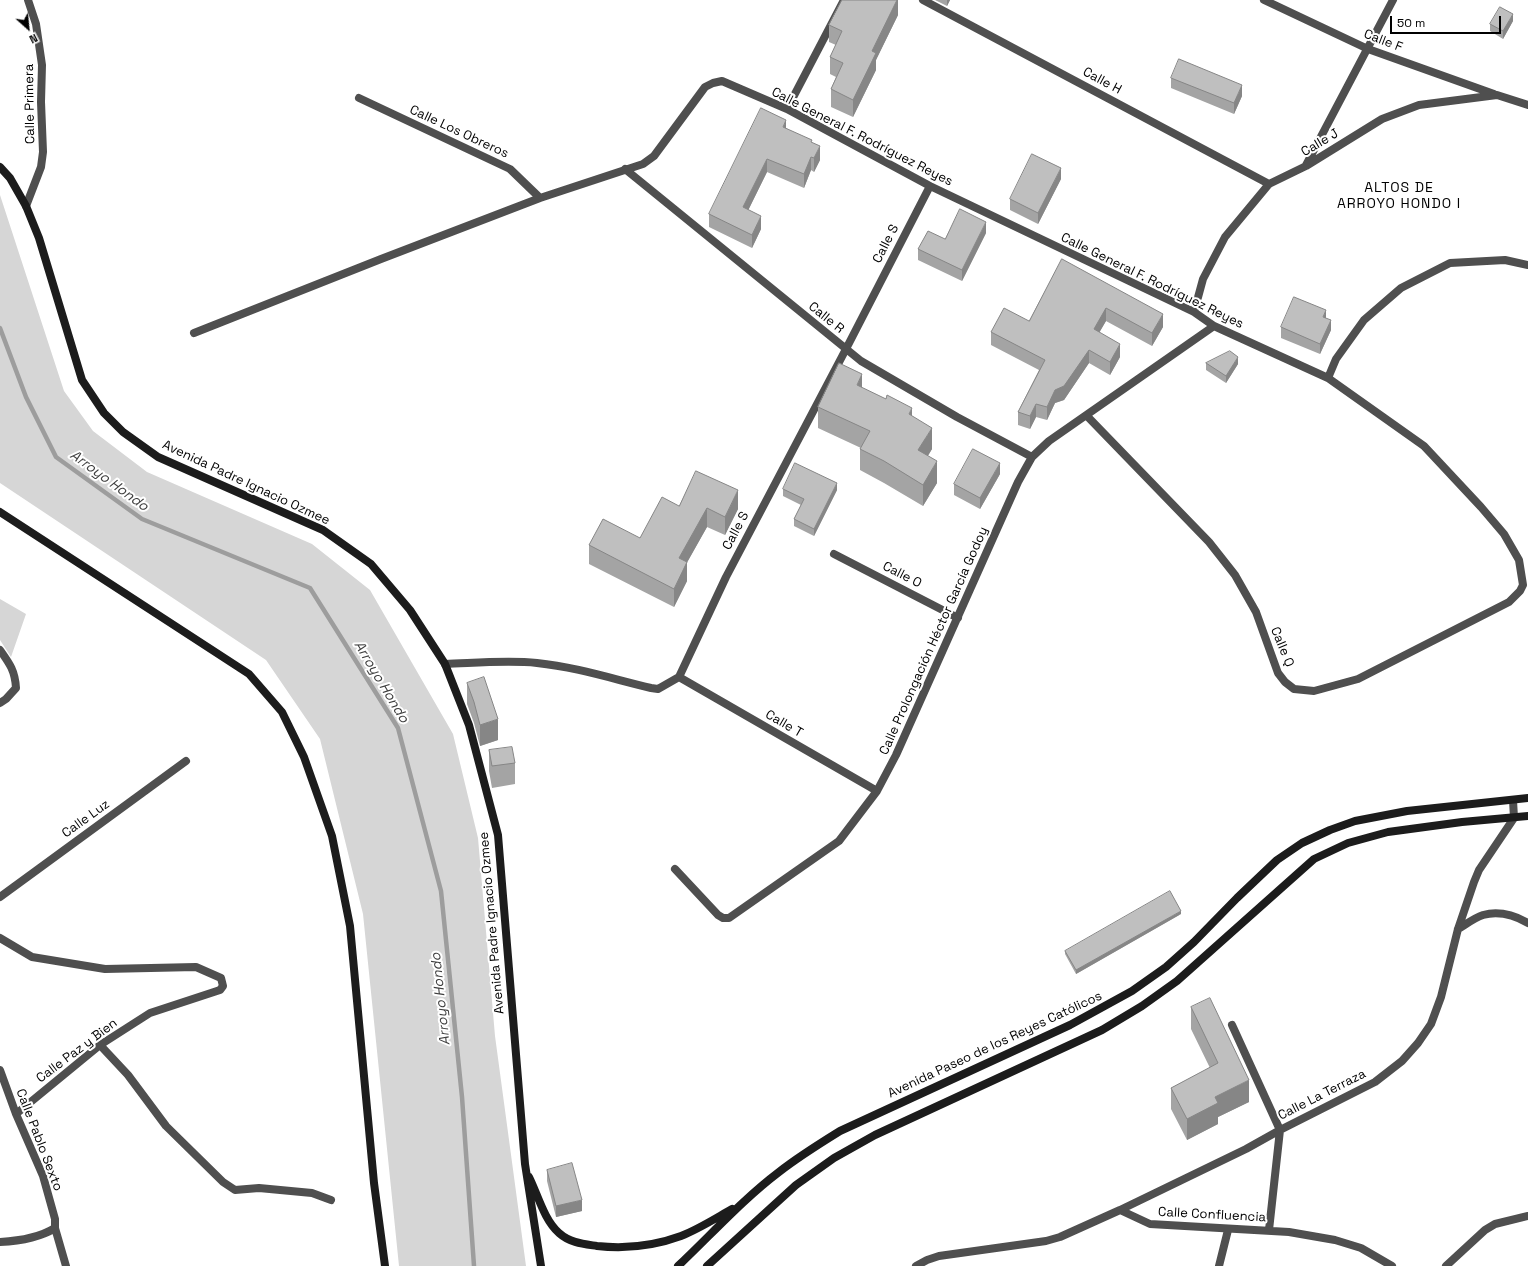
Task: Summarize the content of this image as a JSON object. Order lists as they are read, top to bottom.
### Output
{
  "streets": {
    "street": [
      "Calle F",
      "Calle H",
      "Calle Primera",
      "Calle Los Obreros",
      "Calle General F. Rodríguez Reyes",
      "Calle J",
      "Calle S",
      "Calle R",
      "Avenida Padre Ignacio Ozmee",
      "Calle O",
      "Calle Prolongación Héctor García Godoy",
      "Calle Q",
      "Calle T",
      "Calle Luz",
      "Avenida Paseo de los Reyes Católicos",
      "Calle Paz y Bien",
      "Calle La Terraza",
      "Calle Pablo Sexto",
      "Calle Confluencia"
    ]
  },
  "crossings": [
    ["Calle F", "Calle J"],
    ["Calle H", "Calle J"],
    ["Calle Primera", "Avenida Padre Ignacio Ozmee"],
    ["Calle General F. Rodríguez Reyes", "Calle J"],
    ["Calle General F. Rodríguez Reyes", "Calle S"],
    ["Calle General F. Rodríguez Reyes", "Calle R"],
    ["Calle General F. Rodríguez Reyes", "Calle Prolongación Héctor García Godoy"],
    ["Calle General F. Rodríguez Reyes", "Calle Q"],
    ["Calle S", "Calle R"],
    ["Calle S", "Calle T"],
    ["Calle R", "Calle Prolongación Héctor García Godoy"],
    ["Calle O", "Calle Prolongación Héctor García Godoy"],
    ["Calle Prolongación Héctor García Godoy", "Calle Q"],
    ["Calle Prolongación Héctor García Godoy", "Calle T"],
    ["Calle Paz y Bien", "Calle Pablo Sexto"],
    ["Calle La Terraza", "Calle Confluencia"]
  ],
  "districts": ["ALTOS DE ARROYO HONDO I"],
  "water": ["Arroyo Hondo"],
  "scale_bar": "50 m",
  "north": "bottom right"
}
